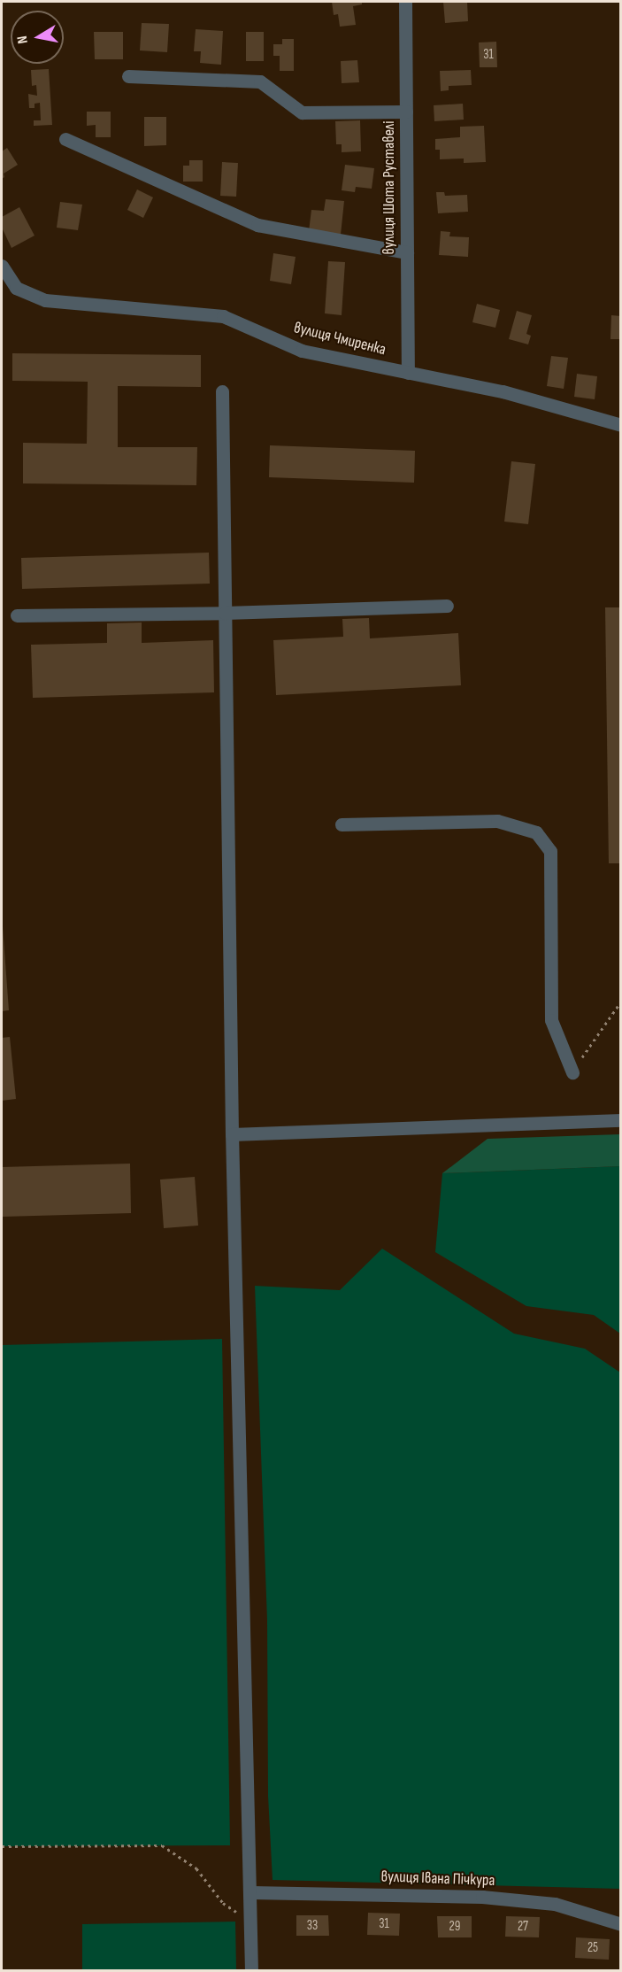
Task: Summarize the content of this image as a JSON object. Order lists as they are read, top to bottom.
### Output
{
  "streets": {
    "street": ["вулиця Шота Руставелі", "вулиця Чмиренка", "вулиця Івана Пічкура"]
  },
  "crossings": [
    ["вулиця Шота Руставелі", "вулиця Чмиренка"]
  ],
  "house_numbers": [
    "31",
    "31",
    "33",
    "29",
    "27",
    "25"
  ],
  "north": "left"
}
